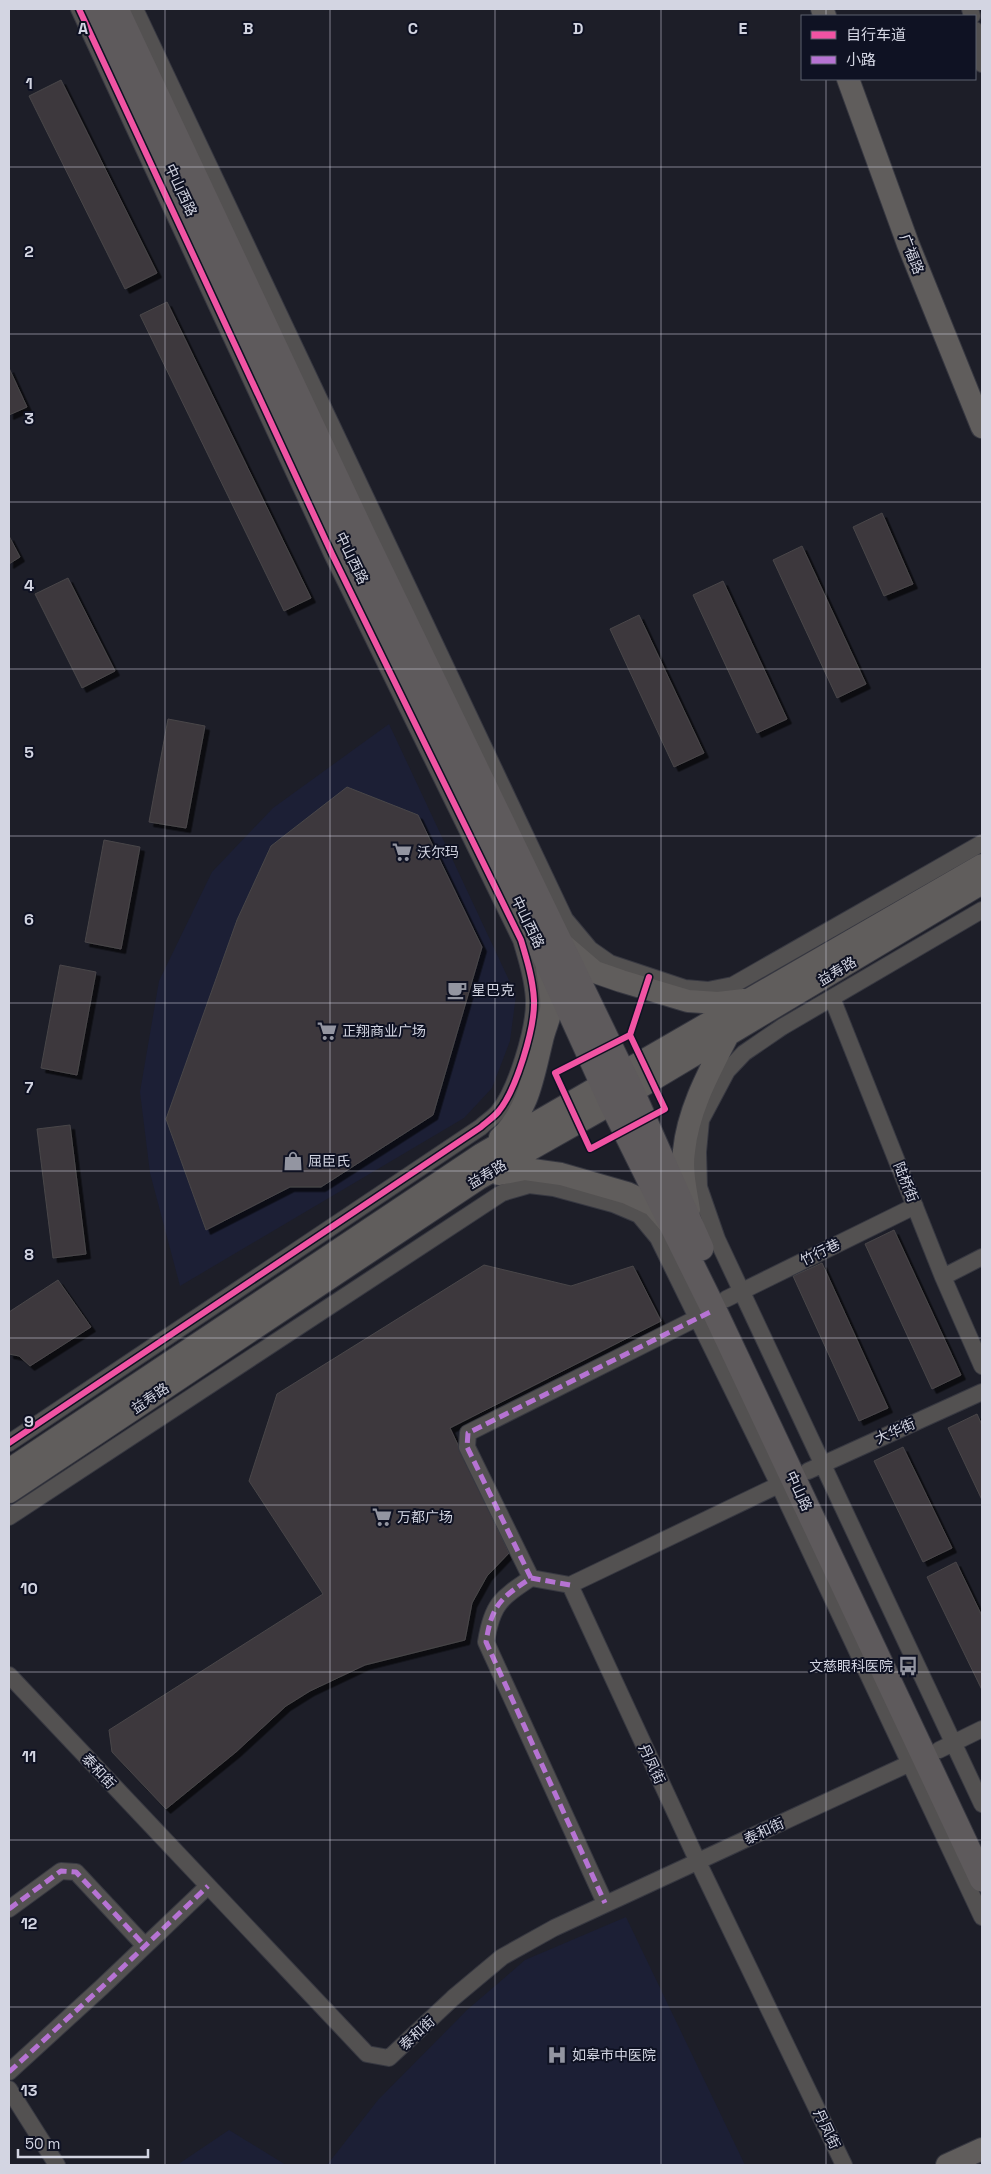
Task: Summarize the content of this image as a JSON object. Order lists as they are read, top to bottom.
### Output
{
  "streets": {
    "main road": [
      "中山西路",
      "广福路",
      "益寿路",
      "中山路"
    ],
    "street": [
      "陆桥街",
      "竹行巷",
      "大华街",
      "丹凤街",
      "泰和街"
    ]
  },
  "crossings": [
    ["中山西路", "益寿路"],
    ["中山西路", "中山路"],
    ["益寿路", "中山路"],
    ["陆桥街", "竹行巷"],
    ["竹行巷", "中山路"],
    ["大华街", "中山路"],
    ["中山路", "泰和街"],
    ["丹凤街", "泰和街"]
  ],
  "places": {
    "supermarket": ["沃尔玛", "正翔商业广场", "万都广场"],
    "cafe": ["星巴克"],
    "shop": ["屈臣氏"],
    "bus stop": ["文慈眼科医院"],
    "hospital": ["如皋市中医院"]
  },
  "legend": ["自行车道", "小路"],
  "scale_bar": "50 m",
  "grid": {
    "columns": [
      "A",
      "B",
      "C",
      "D",
      "E"
    ],
    "rows": [
      "1",
      "2",
      "3",
      "4",
      "5",
      "6",
      "7",
      "8",
      "9",
      "10",
      "11",
      "12",
      "13"
    ]
  }
}
